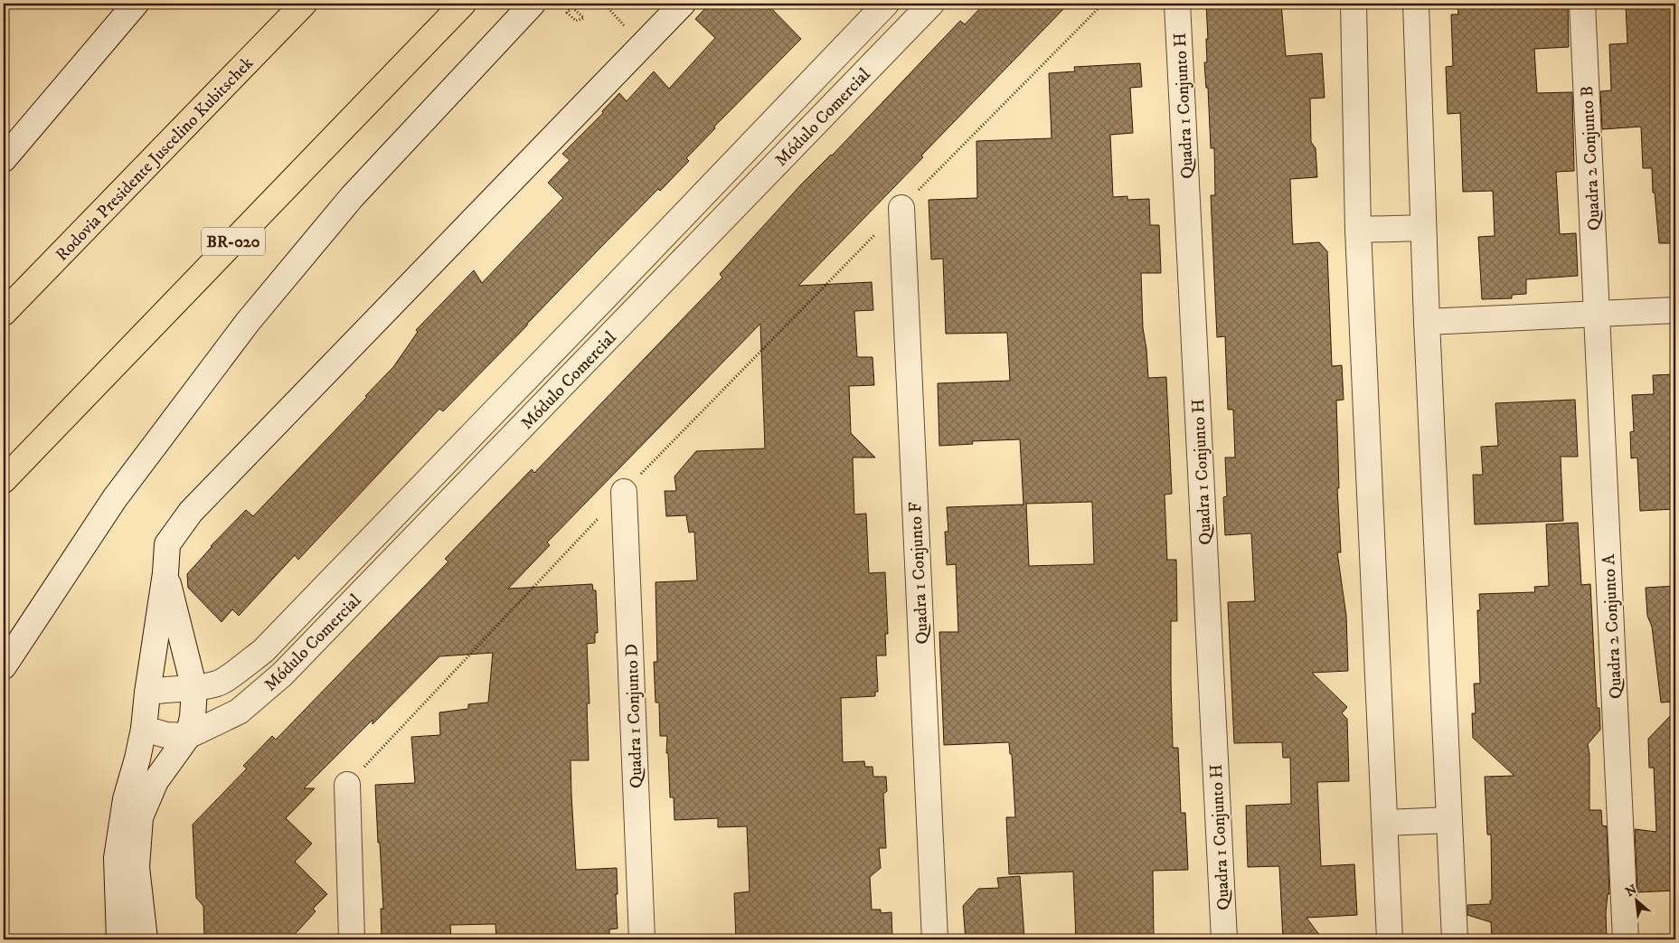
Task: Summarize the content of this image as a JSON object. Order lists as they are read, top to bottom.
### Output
{
  "streets": {
    "highway": ["Rodovia Presidente Juscelino Kubitschek", "BR-020"],
    "street": [
      "Quadra 1 Conjunto H",
      "Módulo Comercial",
      "Quadra 2 Conjunto B",
      "Quadra 1 Conjunto F",
      "Quadra 2 Conjunto A",
      "Quadra 1 Conjunto D"
    ]
  },
  "crossings": [
    ["Quadra 2 Conjunto B", "Quadra 2 Conjunto A"]
  ],
  "north": "top left"
}
